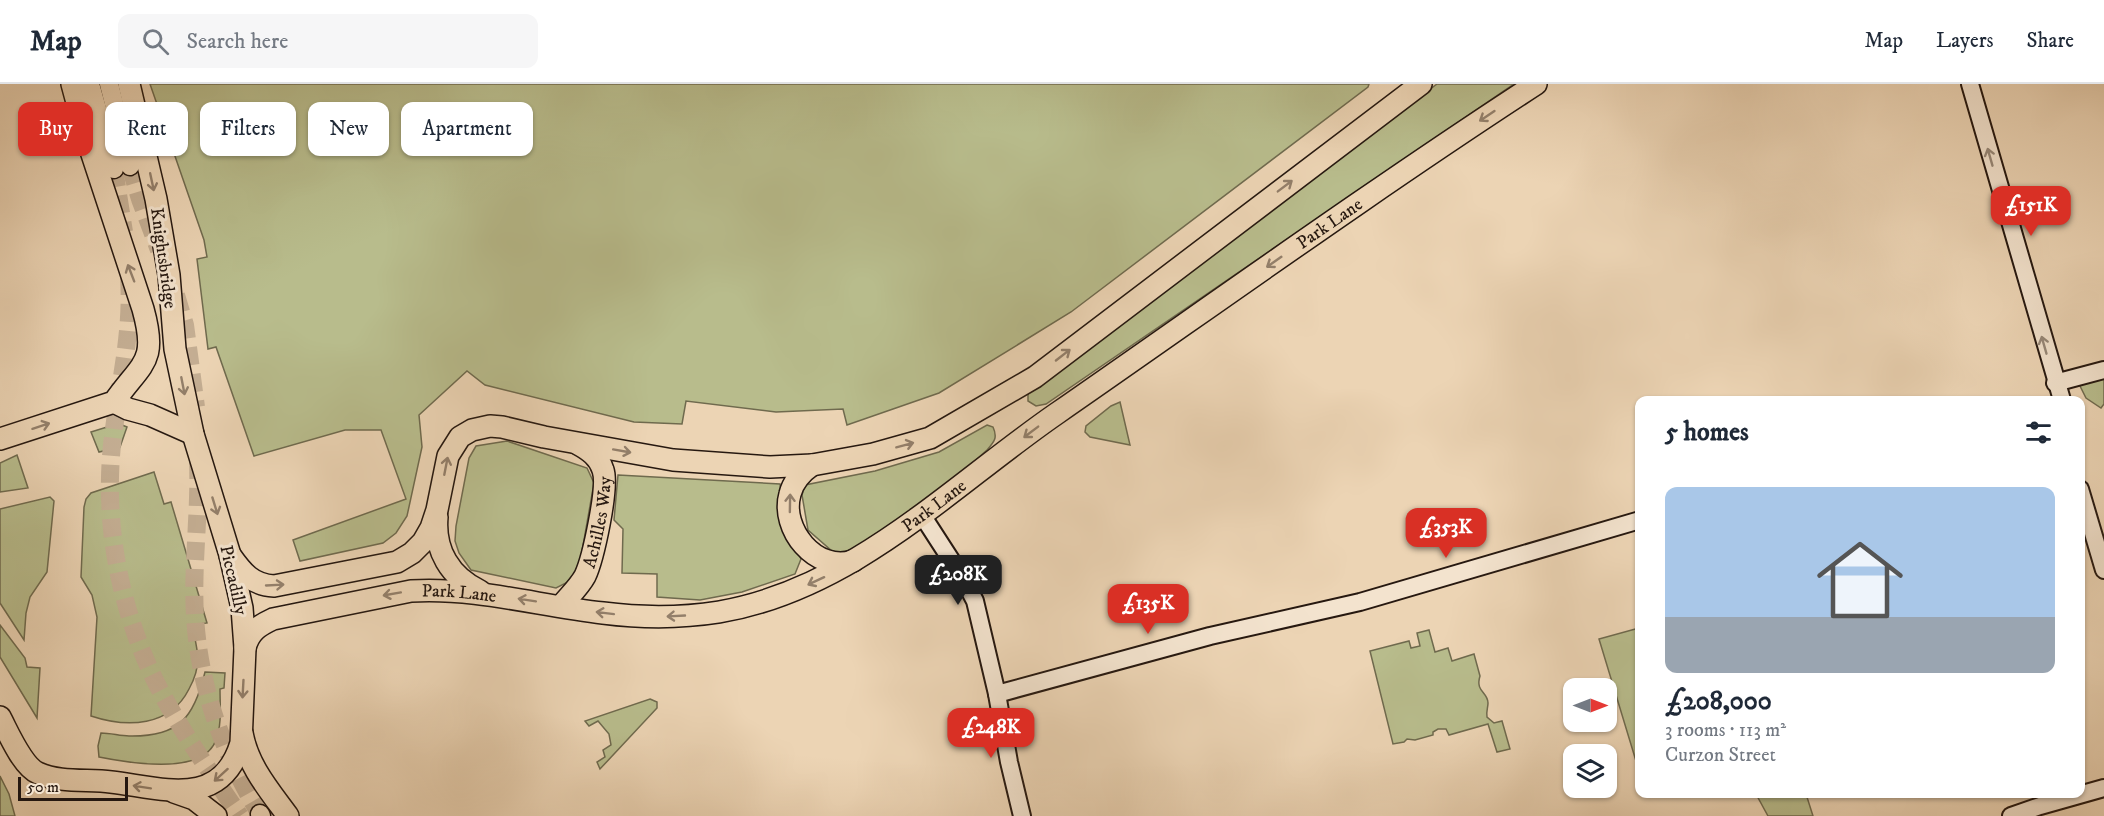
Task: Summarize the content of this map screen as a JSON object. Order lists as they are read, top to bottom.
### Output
{
  "streets": {
    "highway": [
      "Park Lane",
      "Knightsbridge",
      "Achilles Way",
      "Piccadilly"
    ]
  },
  "crossings": [
    ["Park Lane", "Achilles Way"],
    ["Park Lane", "Piccadilly"],
    ["Knightsbridge", "Piccadilly"]
  ],
  "one_way": ["Piccadilly"],
  "scale_bar": "50 m",
  "north": "right",
  "page": {
    "header": "Map",
    "search": "Search here",
    "nav": ["Map", "Layers", "Share"],
    "chip": [
      "Buy",
      "Rent",
      "Filters",
      "New",
      "Apartment"
    ],
    "price": [
      "£151K",
      "£353K",
      "£208K",
      "£135K",
      "£248K"
    ],
    "heading": "5 homes",
    "list": [
      {
        "name": "£208,000",
        "note": "3 rooms · 113 m² · Curzon Street"
      }
    ],
    "scale": "50 m"
  }
}
